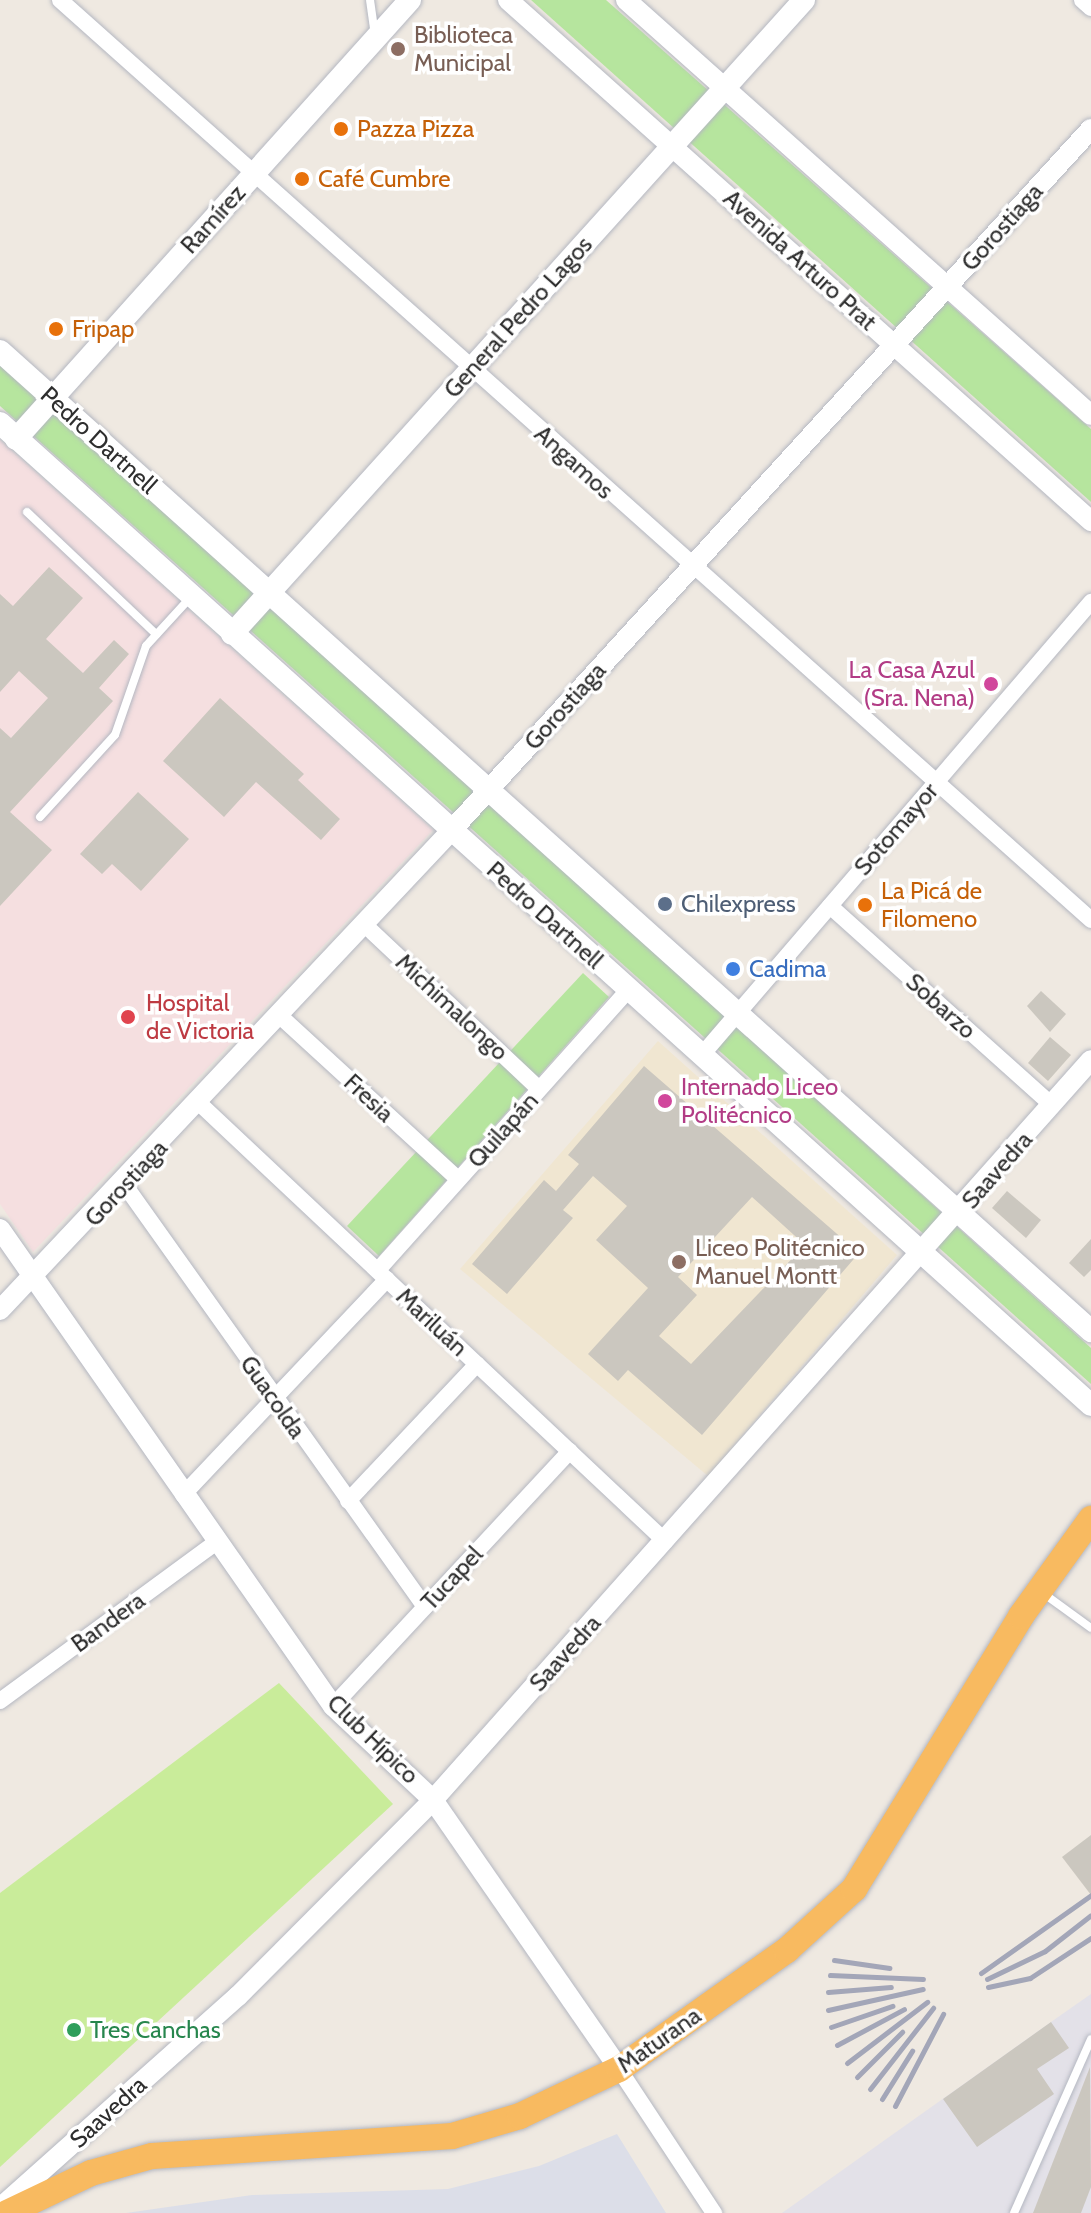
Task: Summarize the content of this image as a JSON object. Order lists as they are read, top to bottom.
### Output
{
  "streets": {
    "highway": ["Maturana"],
    "main road": ["Ramírez", "General Pedro Lagos", "Pedro Dartnell"],
    "street": [
      "Gorostiaga",
      "Avenida Arturo Prat",
      "Angamos",
      "Sotomayor",
      "Sobarzo",
      "Michimalongo",
      "Fresia",
      "Quilapán",
      "Saavedra",
      "Mariluán",
      "Guacolda",
      "Tucapel",
      "Bandera",
      "Club Hípico"
    ]
  },
  "crossings": [
    ["Ramírez", "Pedro Dartnell"],
    ["Ramírez", "Angamos"],
    ["Gorostiaga", "Avenida Arturo Prat"],
    ["Gorostiaga", "Pedro Dartnell"],
    ["Gorostiaga", "Angamos"],
    ["Gorostiaga", "Michimalongo"],
    ["Gorostiaga", "Fresia"],
    ["Gorostiaga", "Mariluán"],
    ["Gorostiaga", "Guacolda"],
    ["Gorostiaga", "Club Hípico"],
    ["Avenida Arturo Prat", "General Pedro Lagos"],
    ["General Pedro Lagos", "Pedro Dartnell"],
    ["General Pedro Lagos", "Angamos"],
    ["Pedro Dartnell", "Sotomayor"],
    ["Pedro Dartnell", "Quilapán"],
    ["Pedro Dartnell", "Saavedra"],
    ["Angamos", "Sotomayor"],
    ["Sotomayor", "Sobarzo"],
    ["Sobarzo", "Saavedra"],
    ["Michimalongo", "Quilapán"],
    ["Fresia", "Quilapán"],
    ["Quilapán", "Mariluán"],
    ["Quilapán", "Guacolda"],
    ["Quilapán", "Club Hípico"],
    ["Saavedra", "Mariluán"],
    ["Saavedra", "Club Hípico"],
    ["Mariluán", "Tucapel"],
    ["Guacolda", "Tucapel"],
    ["Tucapel", "Club Hípico"],
    ["Bandera", "Club Hípico"],
    ["Club Hípico", "Maturana"]
  ],
  "places": [
    "Biblioteca Municipal",
    "Pazza Pizza",
    "Café Cumbre",
    "Fripap",
    "La Casa Azul (Sra. Nena)",
    "Chilexpress",
    "La Picá de Filomeno",
    "Cadima",
    "Hospital de Victoria",
    "Internado Liceo Politécnico",
    "Liceo Politécnico Manuel Montt",
    "Tres Canchas"
  ]
}
